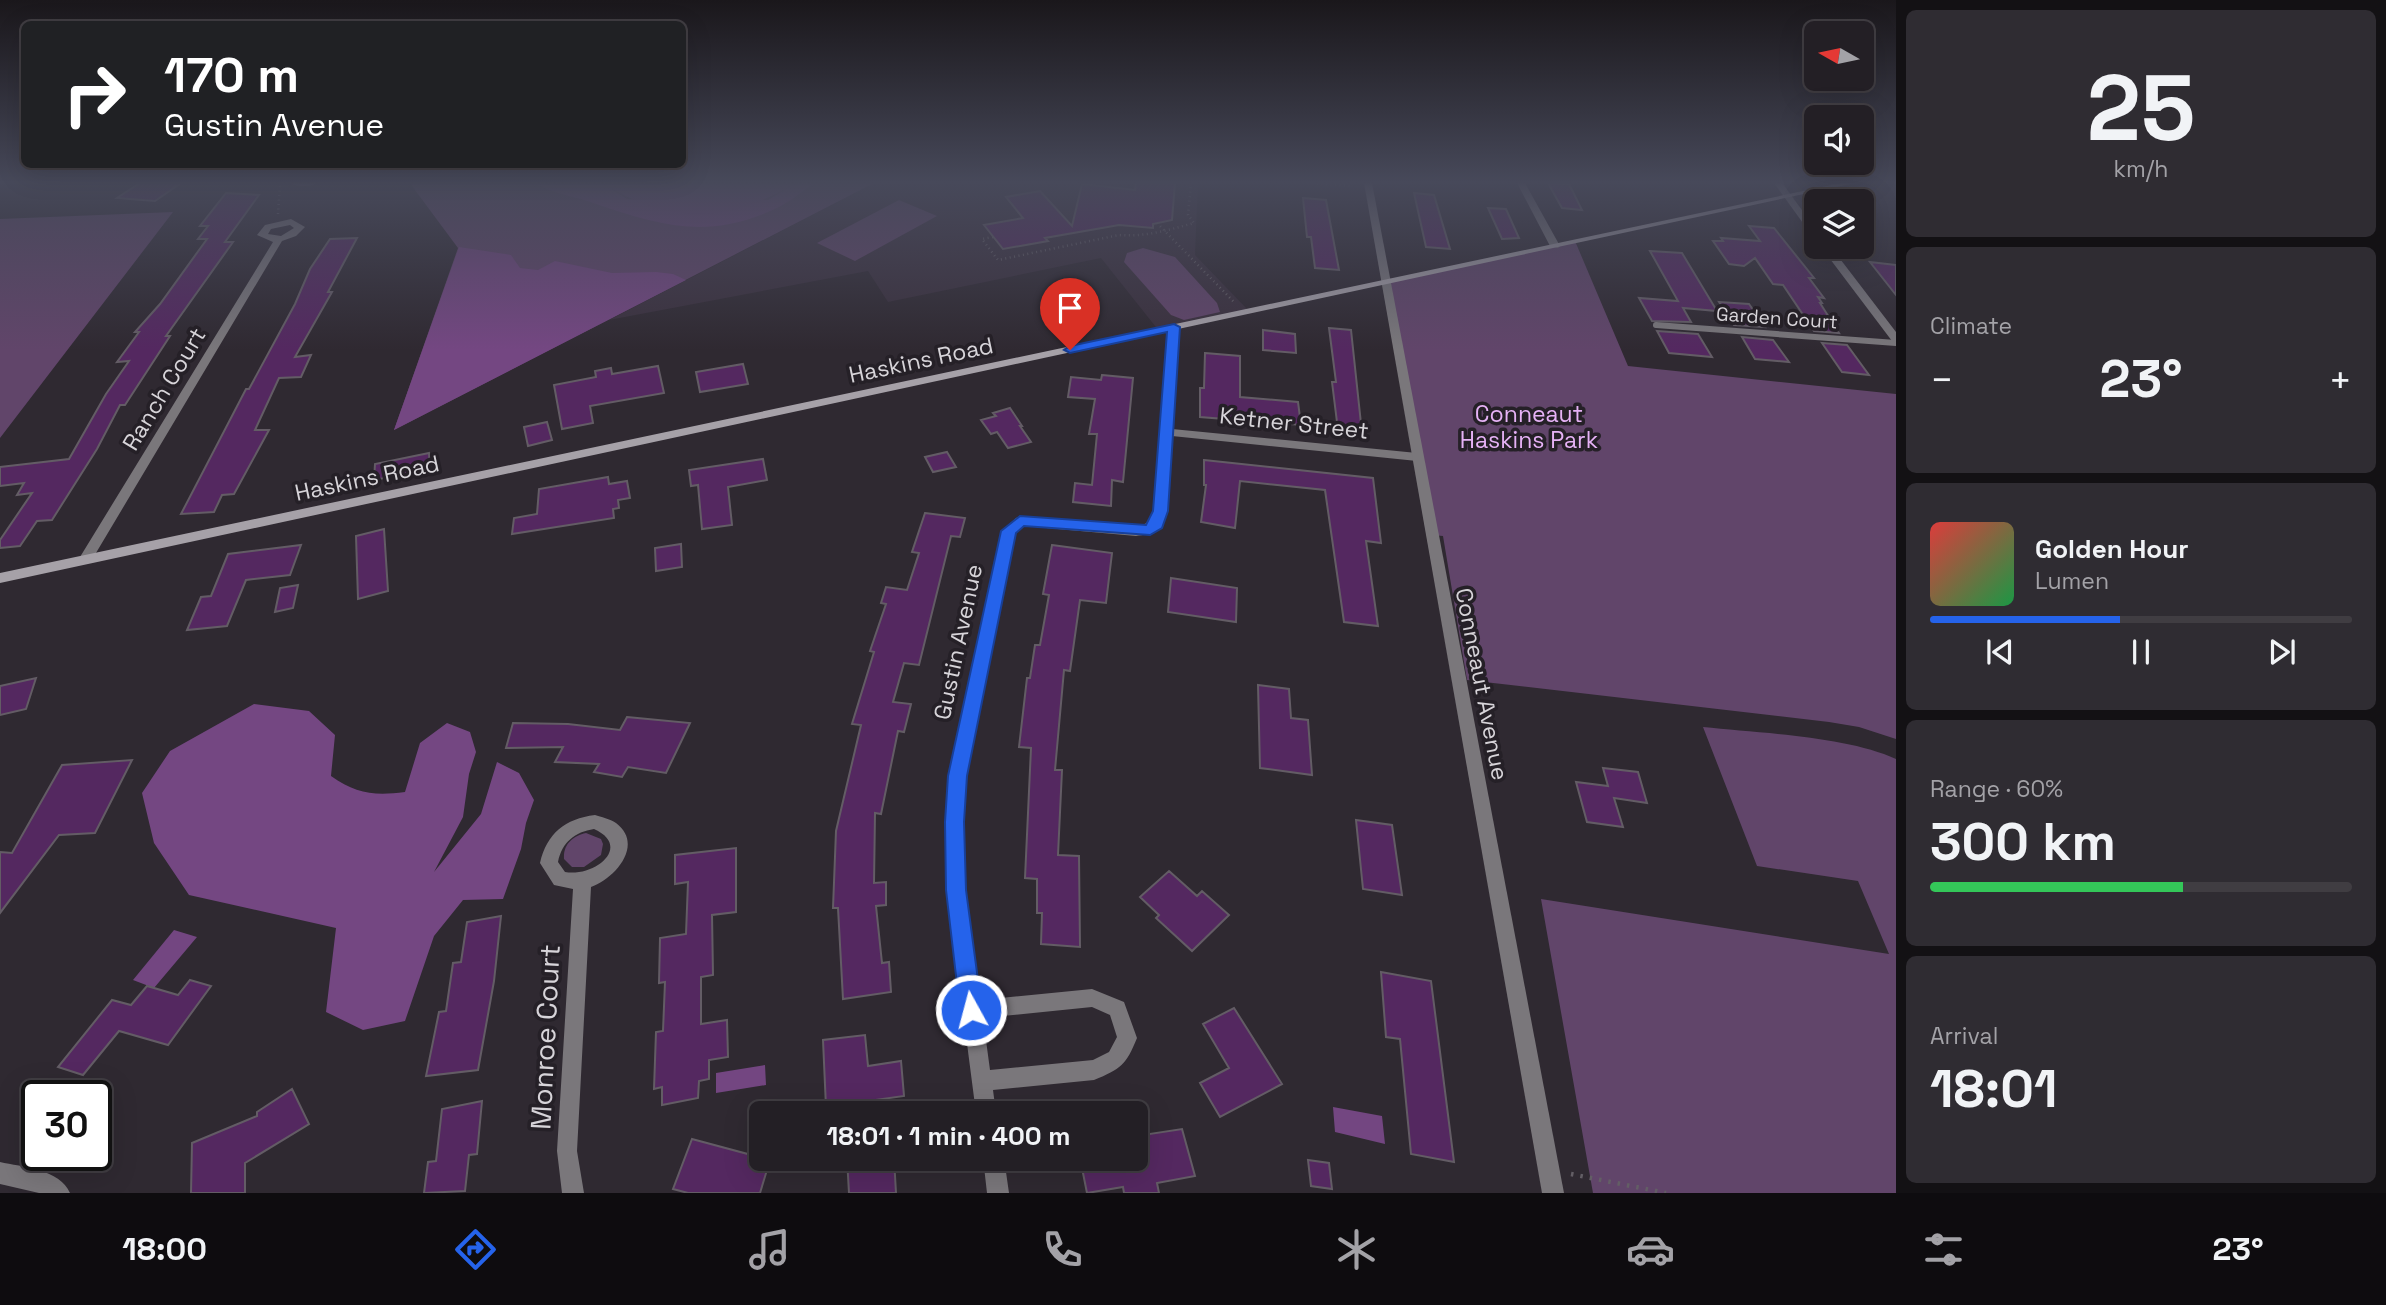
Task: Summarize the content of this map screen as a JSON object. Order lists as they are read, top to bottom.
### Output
{
  "streets": {
    "main road": ["Haskins Road"],
    "street": [
      "Ranch Court",
      "Ketner Street",
      "Gustin Avenue",
      "Conneaut Avenue",
      "Monroe Court"
    ],
    "lane": ["Garden Court"]
  },
  "crossings": [
    ["Haskins Road", "Ranch Court"],
    ["Haskins Road", "Gustin Avenue"],
    ["Haskins Road", "Conneaut Avenue"],
    ["Ketner Street", "Gustin Avenue"],
    ["Ketner Street", "Conneaut Avenue"]
  ],
  "parks": ["Conneaut Haskins Park"],
  "north": "left",
  "page": {
    "tile": [
      ["25", "km/h"],
      "Climate",
      ["Range · 60%", "300 km"],
      ["Arrival", "18:01"]
    ],
    "turn": ["170 m", "Gustin Avenue"],
    "heat": ["−", "23°", "+"],
    "song": ["Golden Hour", "Lumen"],
    "limit": "30",
    "trip": "18:01 · 1 min · 400 m",
    "tabs": ["18:00", "23°"]
  }
}
